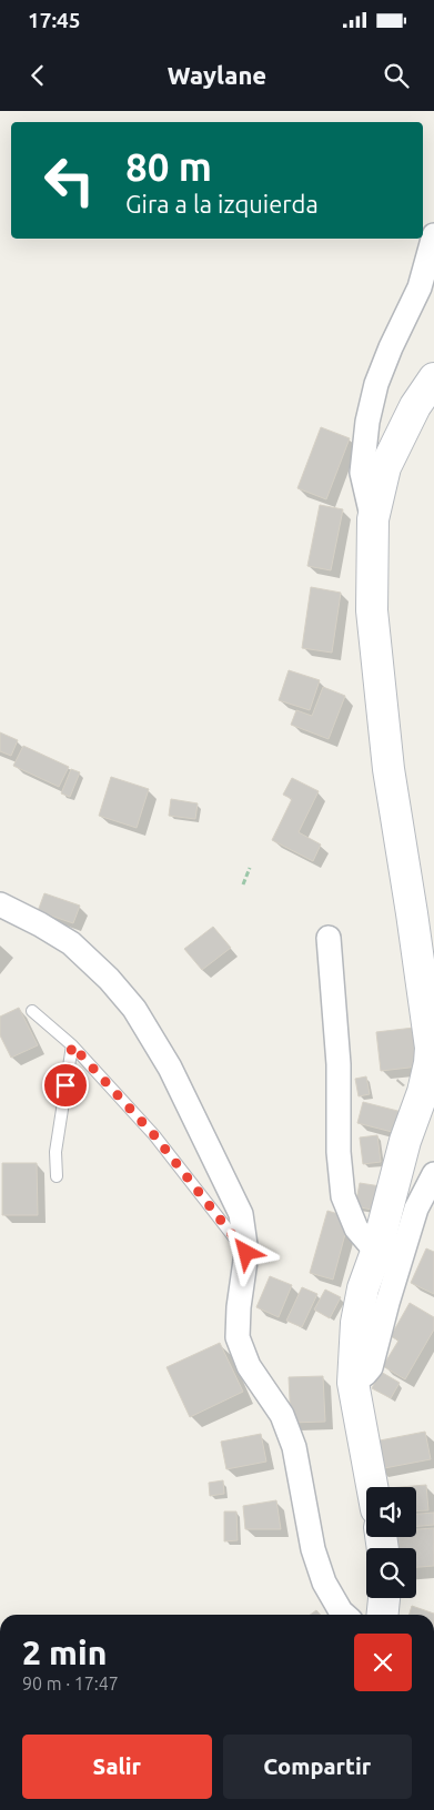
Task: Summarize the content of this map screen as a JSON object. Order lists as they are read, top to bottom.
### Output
{
  "page": {
    "status": "17:45",
    "header": "Waylane",
    "turn": ["80 m", "Gira a la izquierda"],
    "heading": ["2 min", "90 m · 17:47"],
    "buttons": ["Salir", "Compartir"]
  }
}
